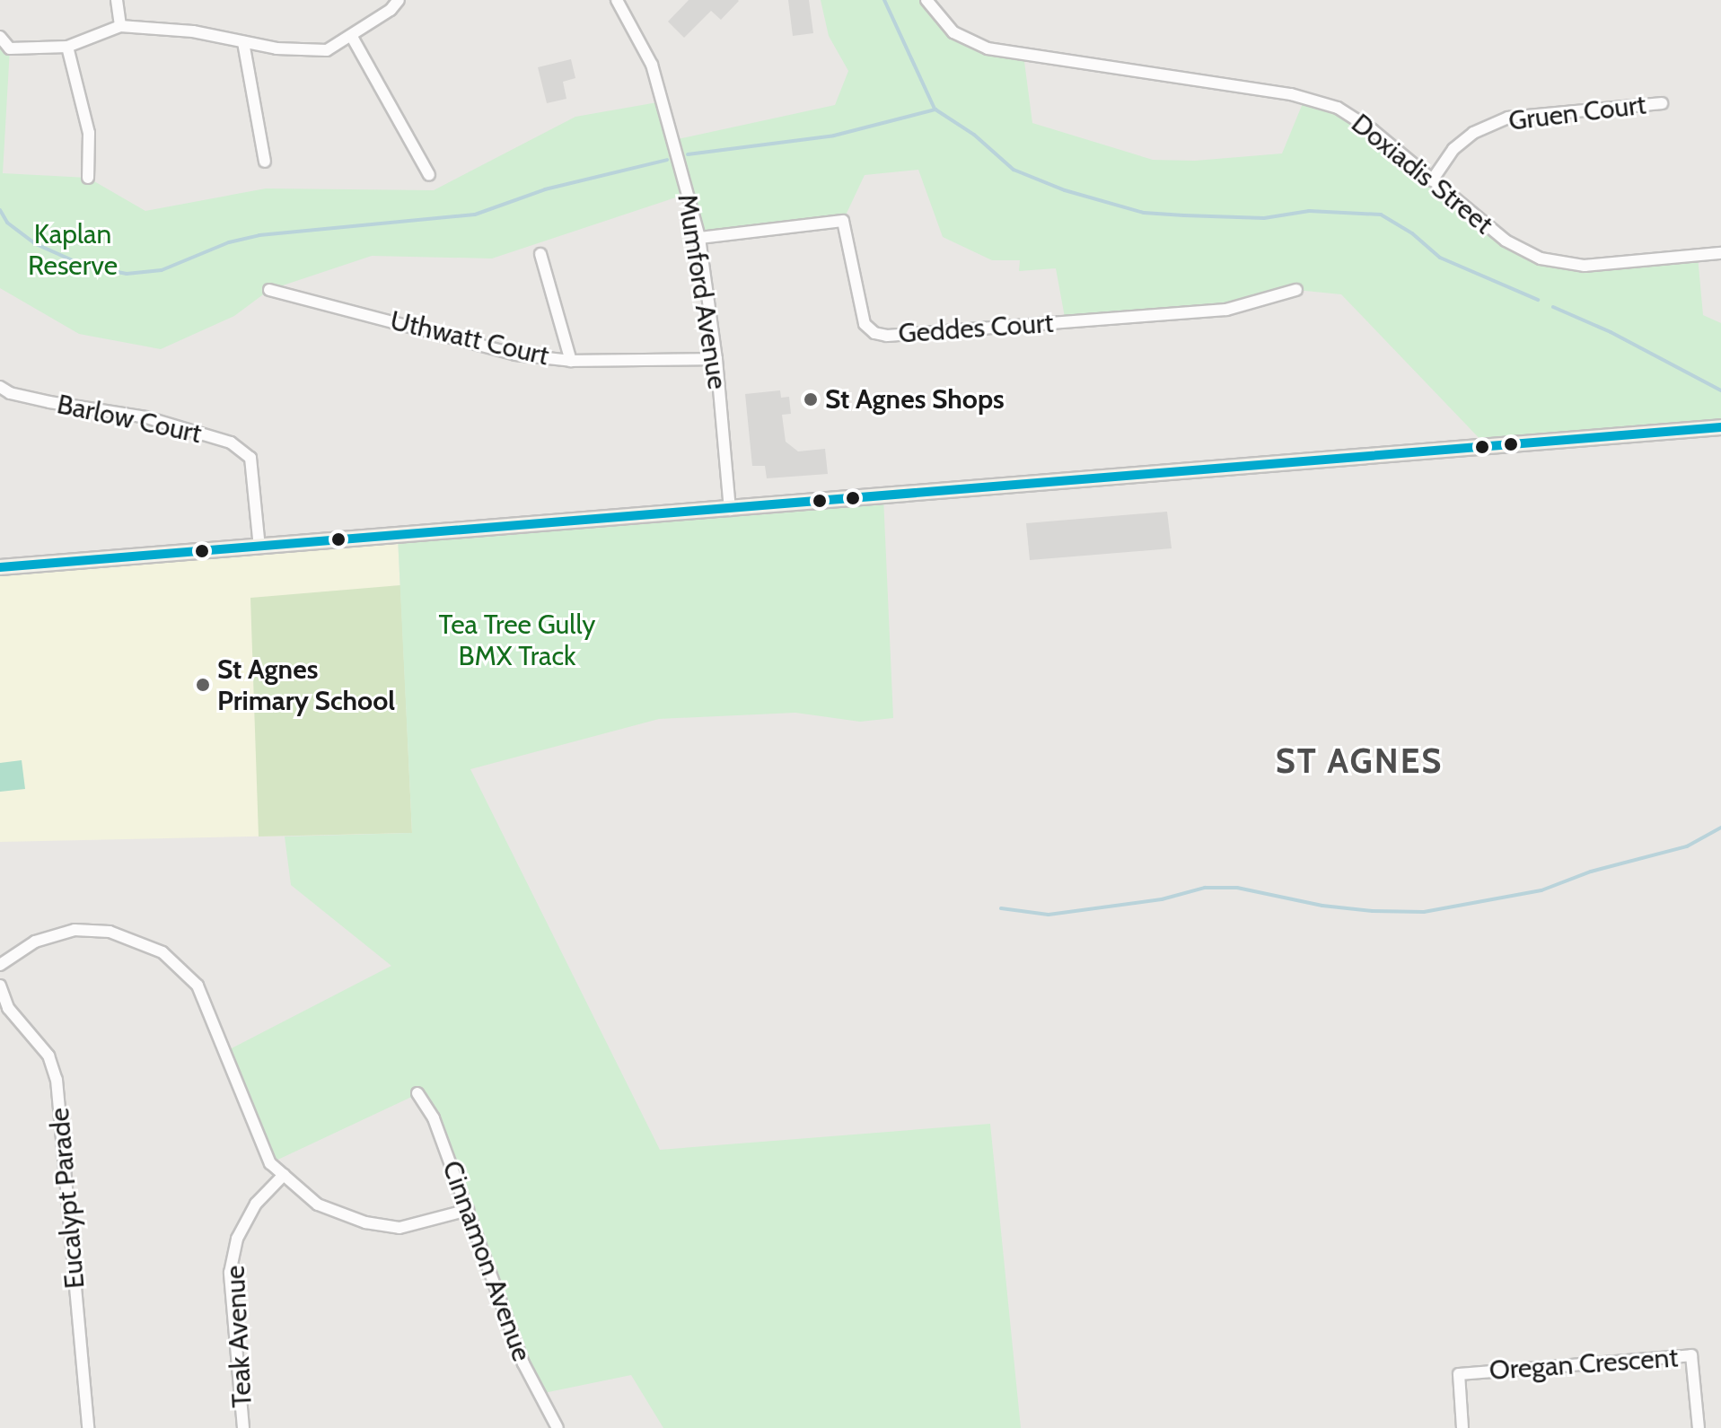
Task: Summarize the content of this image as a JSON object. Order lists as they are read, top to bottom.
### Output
{
  "streets": {
    "street": [
      "Gruen Court",
      "Doxiadis Street",
      "Mumford Avenue",
      "Geddes Court",
      "Uthwatt Court",
      "Barlow Court",
      "Eucalypt Parade",
      "Cinnamon Avenue",
      "Teak Avenue",
      "Oregan Crescent"
    ]
  },
  "crossings": [
    ["Gruen Court", "Doxiadis Street"],
    ["Mumford Avenue", "Geddes Court"],
    ["Mumford Avenue", "Uthwatt Court"]
  ],
  "districts": ["ST AGNES"],
  "parks": ["Kaplan Reserve", "Tea Tree Gully BMX Track"],
  "places": ["St Agnes Shops", "St Agnes Primary School"]
}
